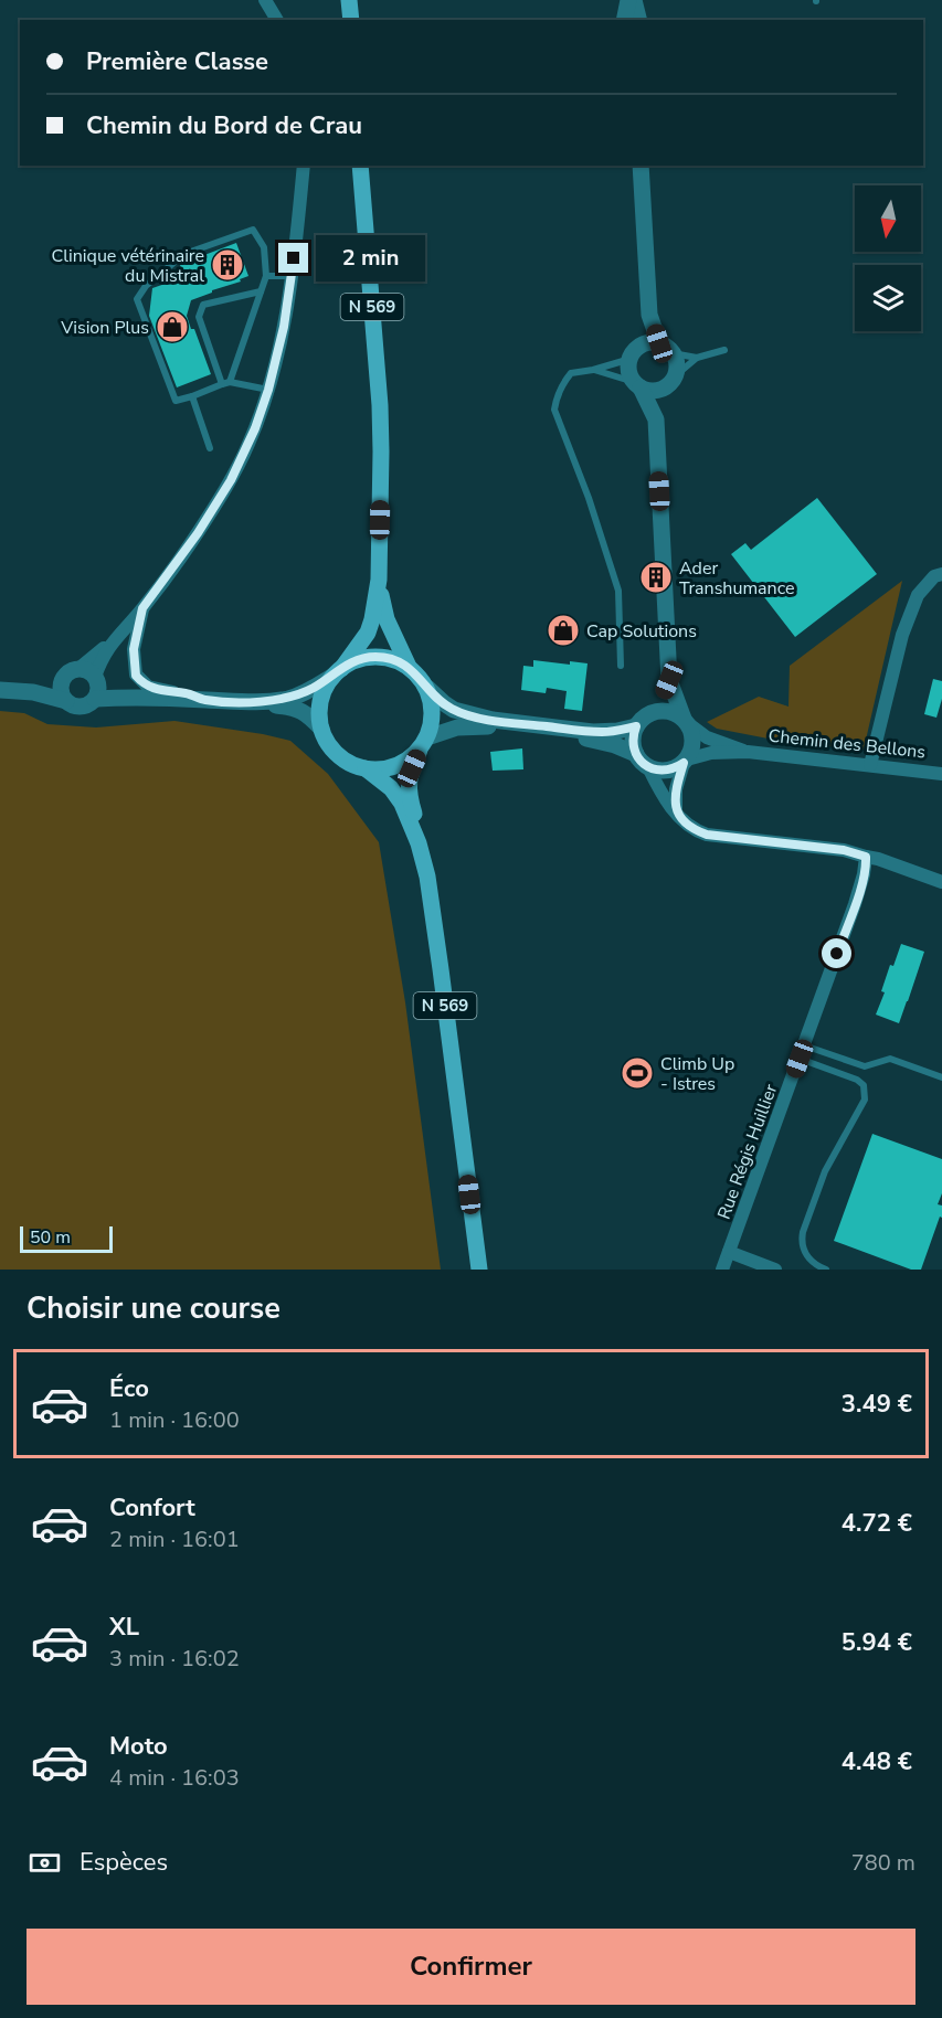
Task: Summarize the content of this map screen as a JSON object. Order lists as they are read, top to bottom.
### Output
{
  "streets": {
    "main road": ["N 569"],
    "street": ["Chemin des Bellons", "Rue Régis Huillier"]
  },
  "places": {
    "building": ["Clinique vétérinaire du Mistral", "Ader Transhumance"],
    "shop": ["Vision Plus", "Cap Solutions"],
    "sports": ["Climb Up - Istres"]
  },
  "scale_bar": "50 m",
  "north": "bottom",
  "page": {
    "banner": ["Première Classe", "Chemin du Bord de Crau"],
    "bubble": "2 min",
    "scale": "50 m",
    "heading": "Choisir une course",
    "list": [
      {
        "name": "Éco",
        "note": "1 min · 16:00",
        "value": "3.49 €"
      },
      {
        "name": "Confort",
        "note": "2 min · 16:01",
        "value": "4.72 €"
      },
      {
        "name": "XL",
        "note": "3 min · 16:02",
        "value": "5.94 €"
      },
      {
        "name": "Moto",
        "note": "4 min · 16:03",
        "value": "4.48 €"
      }
    ],
    "pay": ["Espèces", "780 m"],
    "buttons": "Confirmer"
  }
}
